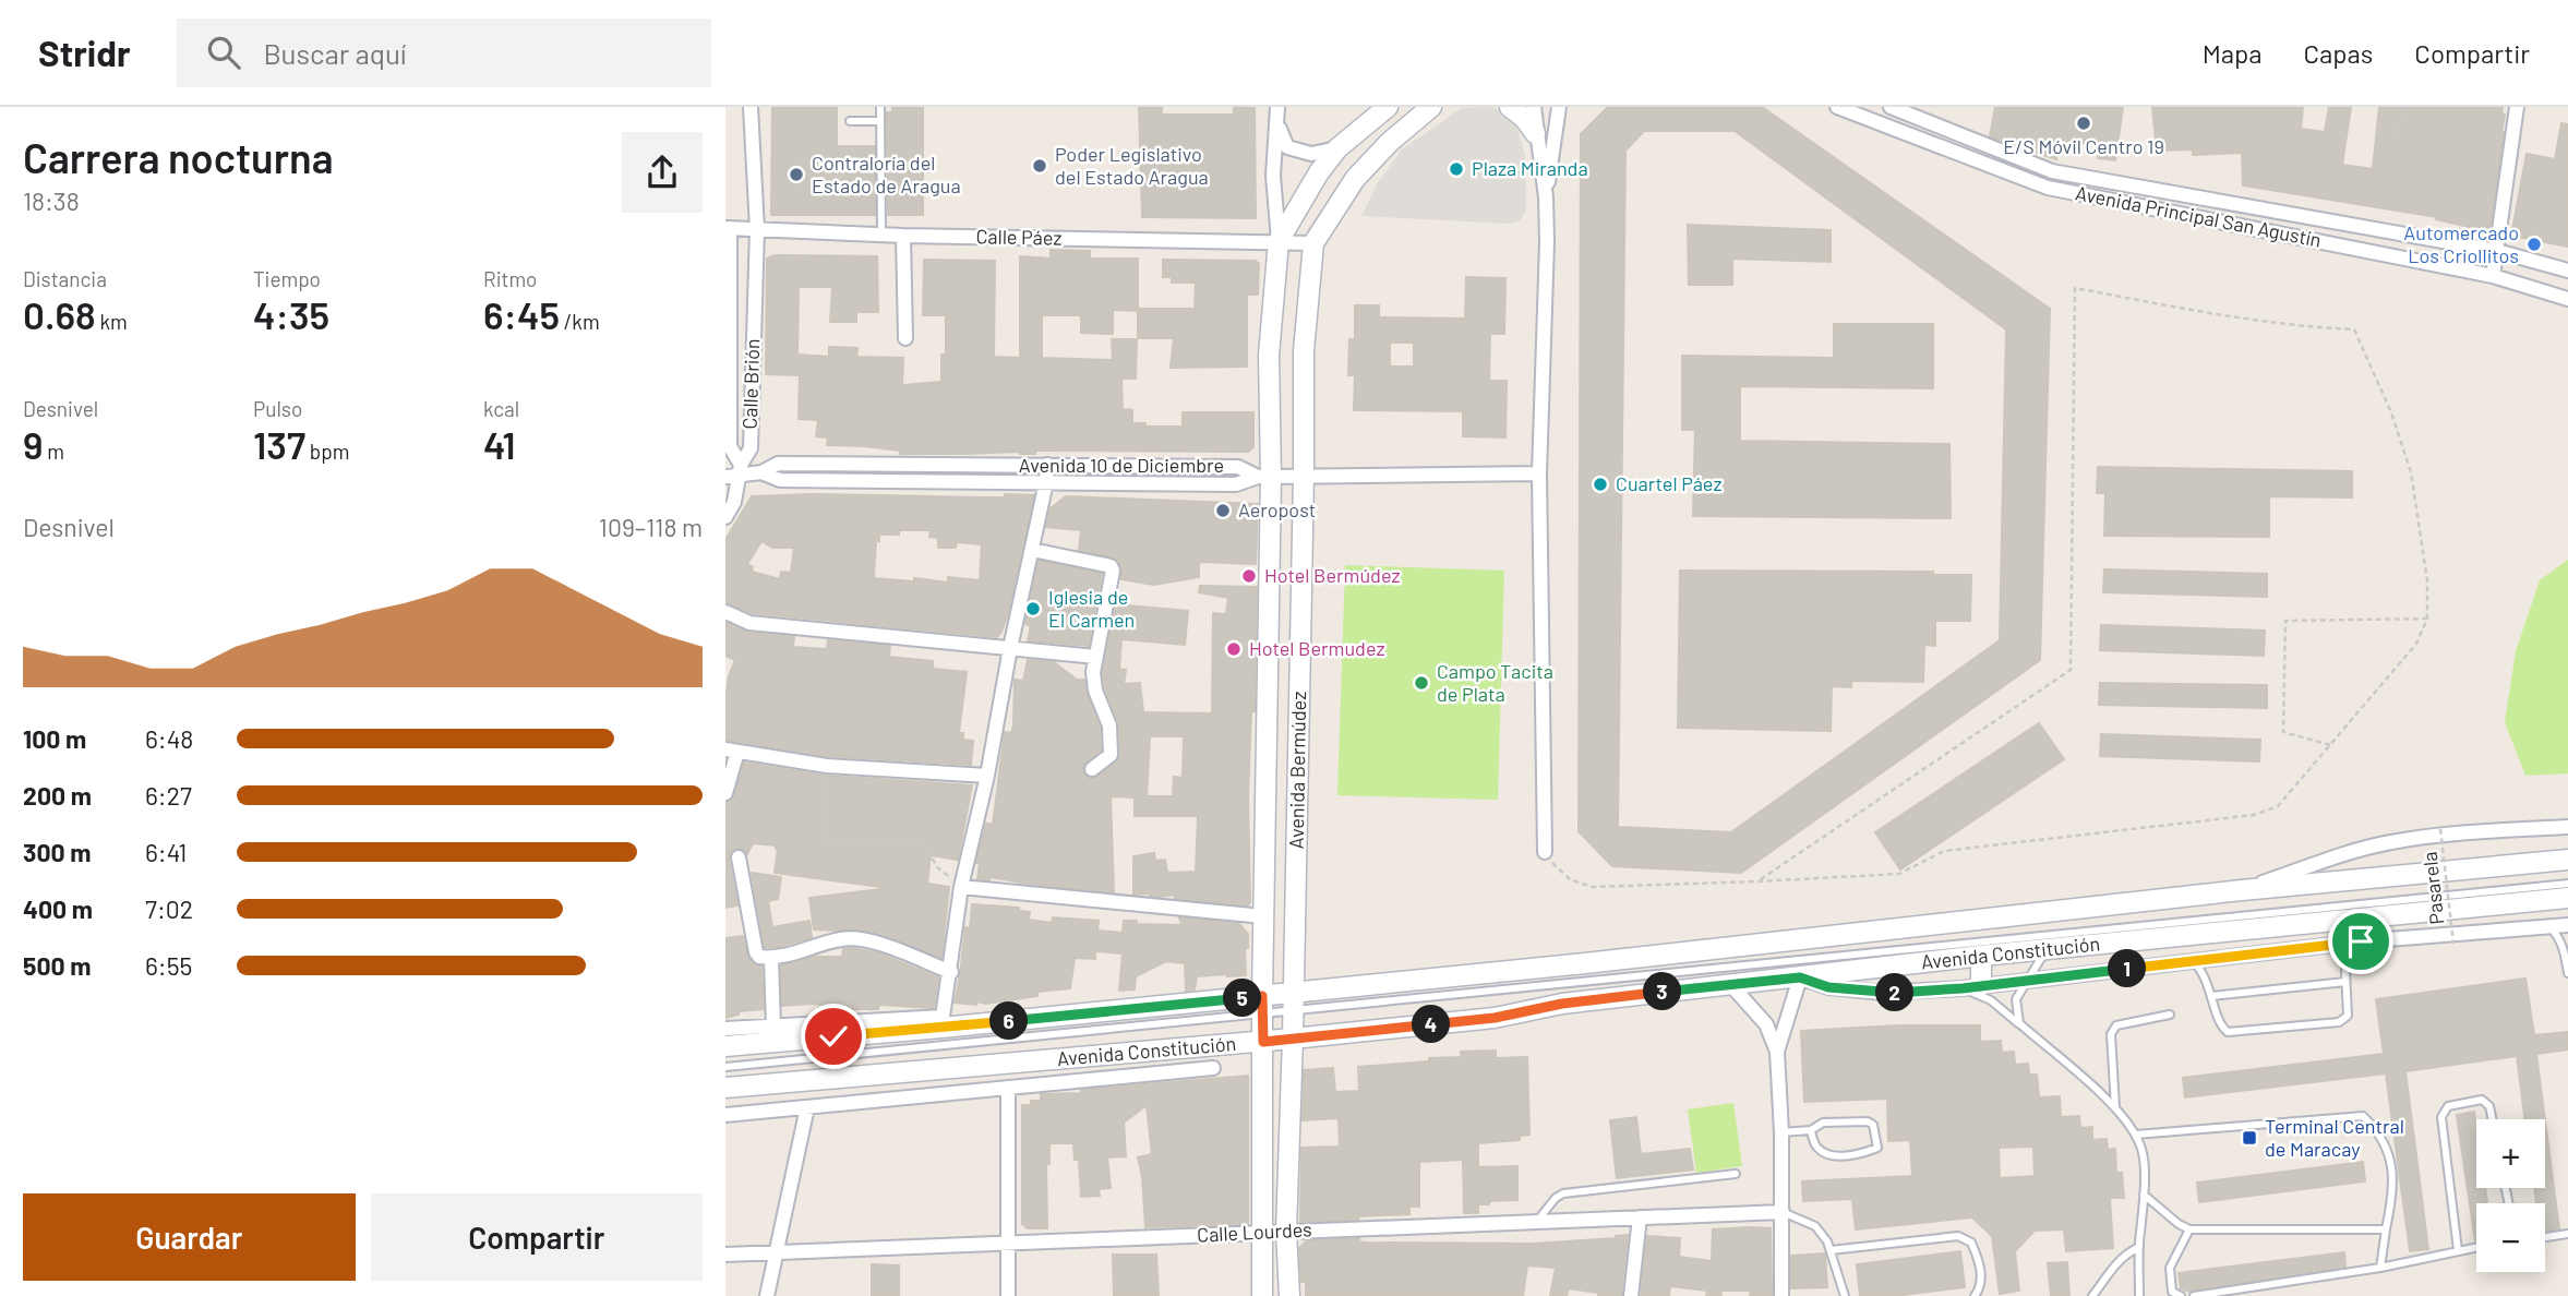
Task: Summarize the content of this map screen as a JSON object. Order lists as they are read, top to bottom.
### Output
{
  "streets": {
    "street": [
      "Avenida Principal San Agustín",
      "Calle Páez",
      "Calle Brión",
      "Avenida 10 de Diciembre",
      "Avenida Bermúdez",
      "Avenida Constitución",
      "Calle Lourdes"
    ],
    "path": ["Pasarela"]
  },
  "crossings": [
    ["Calle Páez", "Calle Brión"],
    ["Calle Páez", "Avenida Bermúdez"],
    ["Calle Brión", "Avenida 10 de Diciembre"],
    ["Avenida 10 de Diciembre", "Avenida Bermúdez"],
    ["Avenida Bermúdez", "Avenida Constitución"],
    ["Avenida Bermúdez", "Calle Lourdes"]
  ],
  "places": {
    "other": [
      "E/S Móvil Centro 19",
      "Poder Legislativo del Estado Aragua",
      "Plaza Miranda",
      "Contraloría del Estado de Aragua",
      "Automercado Los Criollitos",
      "Cuartel Páez",
      "Aeropost",
      "Hotel Bermúdez",
      "Iglesia de El Carmen",
      "Hotel Bermudez",
      "Campo Tacita de Plata"
    ],
    "transit": ["Terminal Central de Maracay"]
  },
  "page": {
    "header": "Stridr",
    "search": "Buscar aquí",
    "nav": ["Mapa", "Capas", "Compartir"],
    "heading": ["Carrera nocturna", "18:38"],
    "stats": [
      ["Distancia", "0.68 km"],
      ["Tiempo", "4:35"],
      ["Ritmo", "6:45 /km"],
      ["Desnivel", "9 m"],
      ["Pulso", "137 bpm"],
      ["kcal", "41"]
    ],
    "chart": ["Desnivel", "109–118 m"],
    "list": [
      {
        "name": "100 m",
        "note": "6:48"
      },
      {
        "name": "200 m",
        "note": "6:27"
      },
      {
        "name": "300 m",
        "note": "6:41"
      },
      {
        "name": "400 m",
        "note": "7:02"
      },
      {
        "name": "500 m",
        "note": "6:55"
      }
    ],
    "pins": [
      "1",
      "3",
      "2",
      "5",
      "6",
      "4"
    ],
    "map_buttons": ["+", "−"],
    "buttons": ["Guardar", "Compartir"]
  }
}
